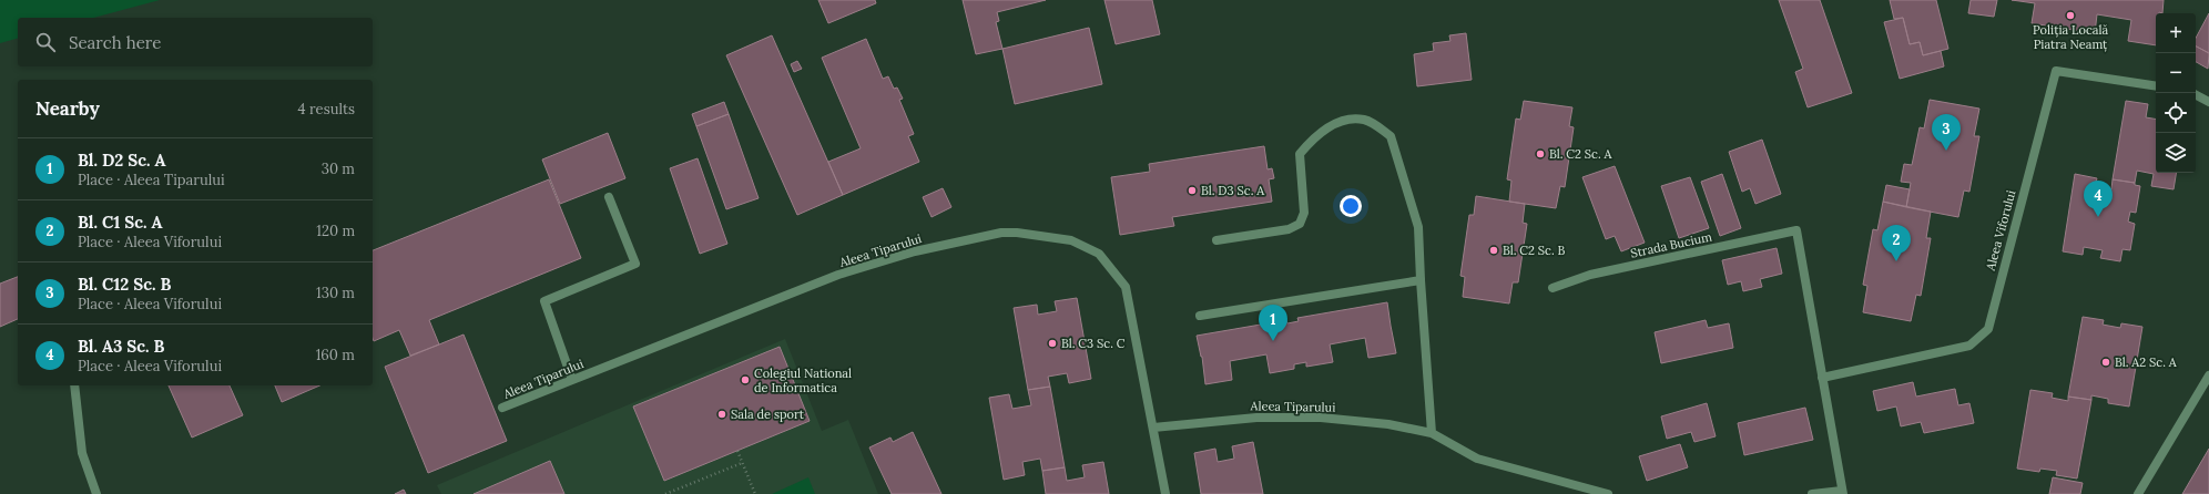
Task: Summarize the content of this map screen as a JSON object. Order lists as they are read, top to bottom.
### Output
{
  "streets": {
    "street": ["Aleea Viforului", "Strada Bucium", "Aleea Tiparului"]
  },
  "crossings": [
    ["Aleea Viforului", "Strada Bucium"]
  ],
  "places": [
    "Poliția Locală Piatra Neamț",
    "Bl. C2 Sc. A",
    "Bl. D3 Sc. A",
    "Bl. C2 Sc. B",
    "Bl. C3 Sc. C",
    "Bl. A2 Sc. A",
    "Colegiul National de Informatica",
    "Sala de sport"
  ],
  "page": {
    "map_buttons": ["+", "−"],
    "search": "Search here",
    "heading": ["Nearby", "4 results"],
    "pins": [
      "3",
      "4",
      "2",
      "1"
    ],
    "list": [
      {
        "mark": "1",
        "name": "Bl. D2 Sc. A",
        "note": "Place · Aleea Tiparului",
        "value": "30 m"
      },
      {
        "mark": "2",
        "name": "Bl. C1 Sc. A",
        "note": "Place · Aleea Viforului",
        "value": "120 m"
      },
      {
        "mark": "3",
        "name": "Bl. C12 Sc. B",
        "note": "Place · Aleea Viforului",
        "value": "130 m"
      },
      {
        "mark": "4",
        "name": "Bl. A3 Sc. B",
        "note": "Place · Aleea Viforului",
        "value": "160 m"
      }
    ]
  }
}
